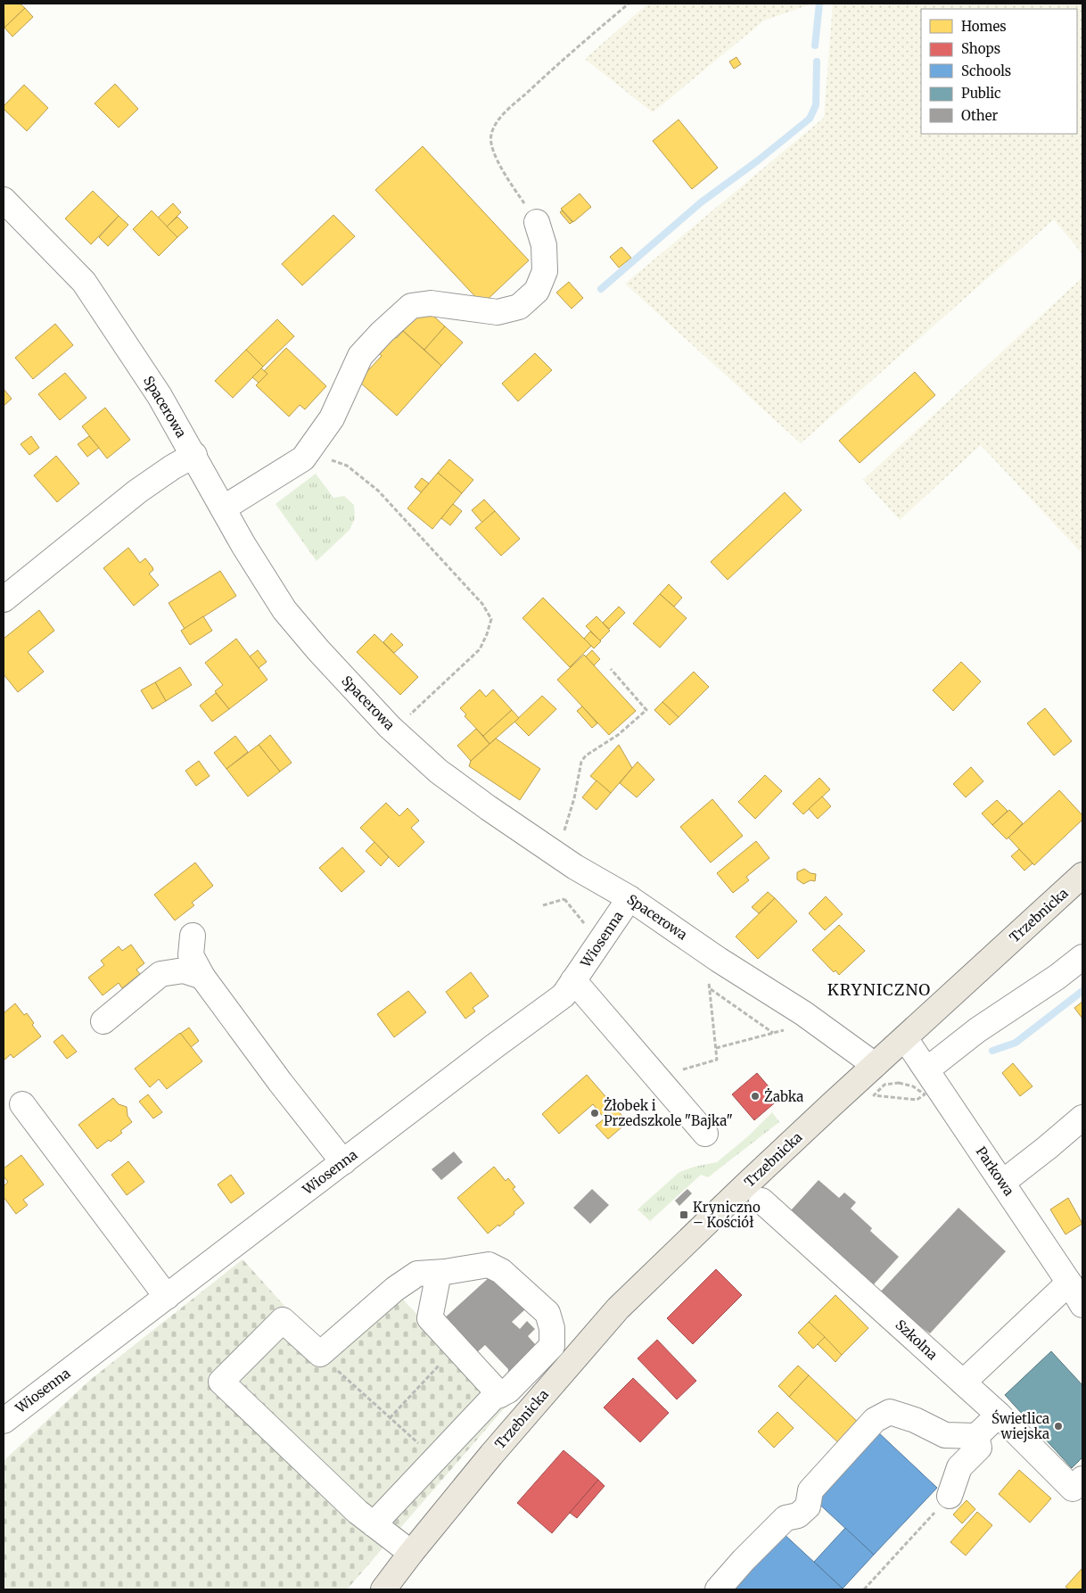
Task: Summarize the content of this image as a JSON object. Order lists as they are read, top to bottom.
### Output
{
  "streets": {
    "main road": ["Trzebnicka"],
    "street": [
      "Spacerowa",
      "Wiosenna",
      "Parkowa",
      "Szkolna"
    ]
  },
  "crossings": [
    ["Spacerowa", "Trzebnicka"],
    ["Spacerowa", "Wiosenna"],
    ["Trzebnicka", "Parkowa"]
  ],
  "districts": ["KRYNICZNO"],
  "places": {
    "other": ["Żabka", "Żłobek i Przedszkole \"Bajka\"", "Świetlica wiejska"],
    "transit": ["Kryniczno – Kościół"]
  },
  "legend": [
    "Homes",
    "Shops",
    "Schools",
    "Public",
    "Other"
  ]
}
